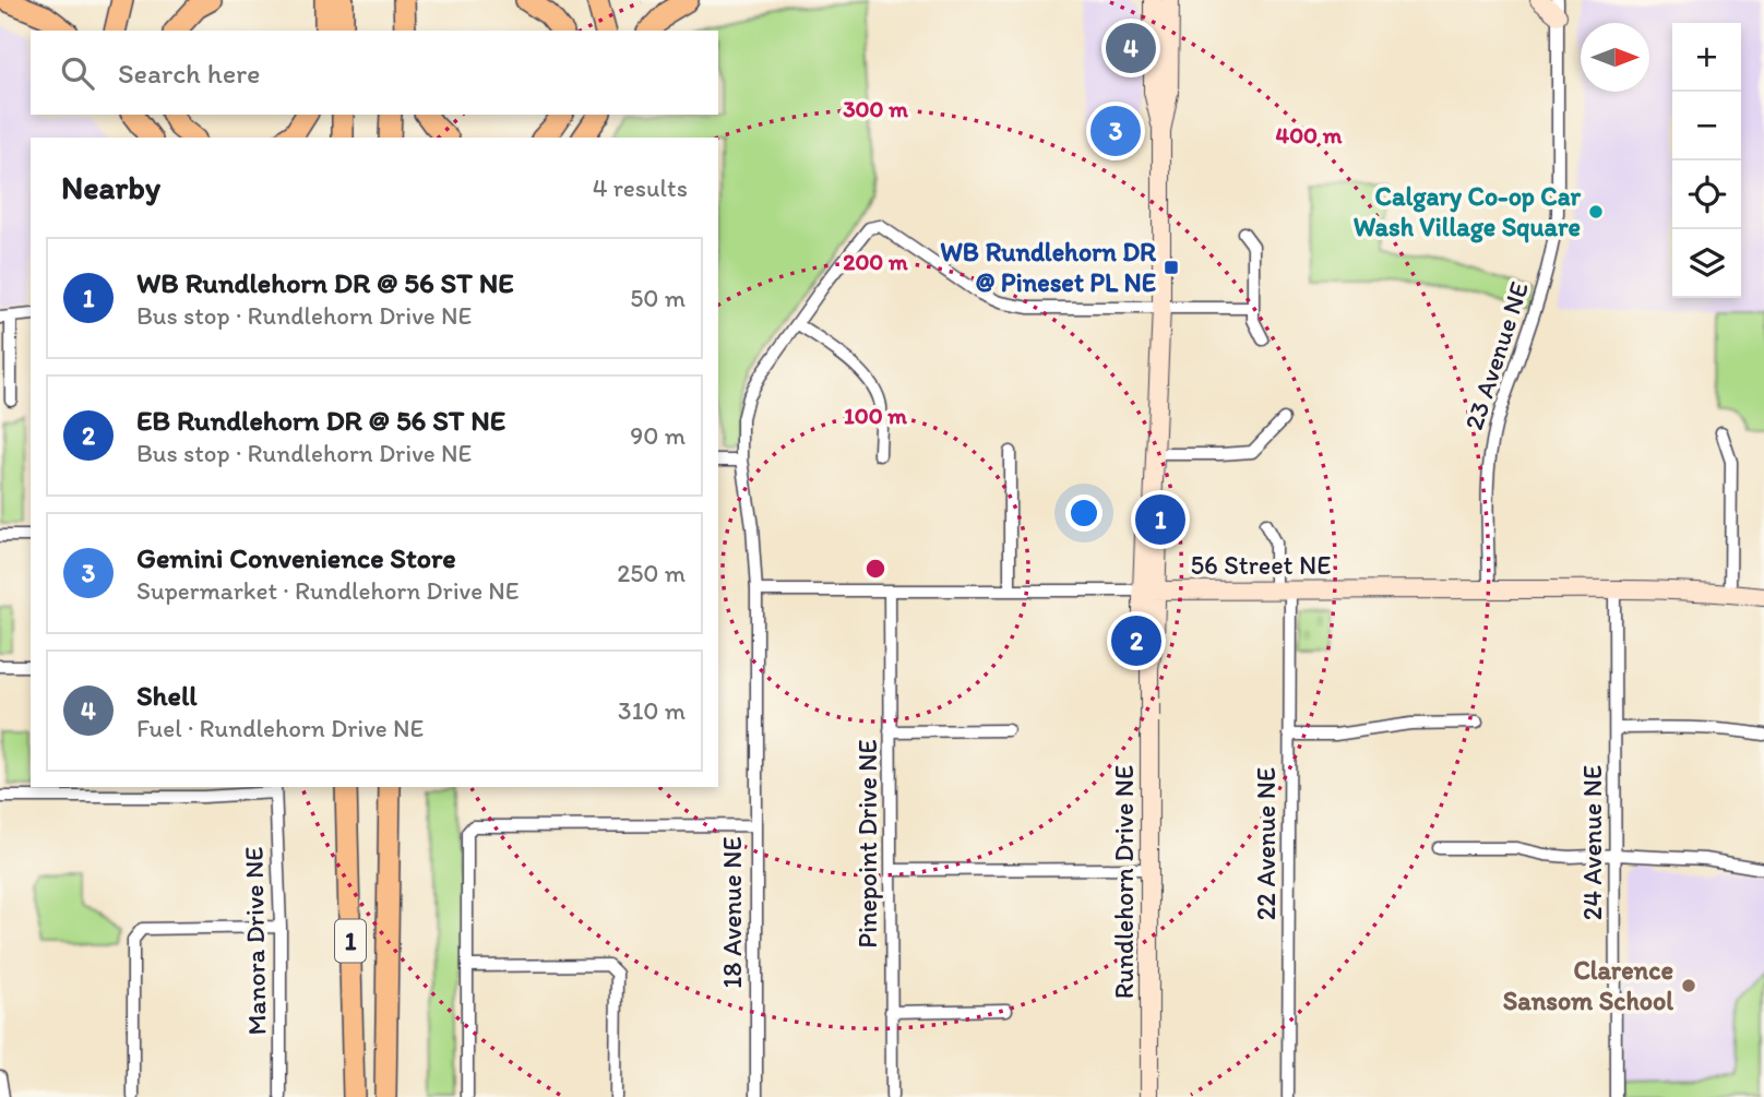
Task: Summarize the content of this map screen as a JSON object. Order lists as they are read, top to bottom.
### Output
{
  "streets": {
    "highway": ["1"],
    "street": [
      "23 Avenue NE",
      "56 Street NE",
      "24 Avenue NE",
      "Pinepoint Drive NE",
      "22 Avenue NE",
      "Rundlehorn Drive NE",
      "18 Avenue NE",
      "Manora Drive NE"
    ]
  },
  "crossings": [
    ["23 Avenue NE", "56 Street NE"],
    ["56 Street NE", "24 Avenue NE"],
    ["56 Street NE", "Pinepoint Drive NE"],
    ["56 Street NE", "22 Avenue NE"],
    ["56 Street NE", "Rundlehorn Drive NE"],
    ["56 Street NE", "18 Avenue NE"],
    ["Rundlehorn Drive NE", "18 Avenue NE"]
  ],
  "places": {
    "other": ["Calgary Co-op Car Wash Village Square", "Clarence Sansom School"],
    "transit": ["WB Rundlehorn DR @ Pineset PL NE"]
  },
  "north": "right",
  "page": {
    "pins": [
      "4",
      "3",
      "1",
      "2"
    ],
    "map_buttons": ["+", "−"],
    "search": "Search here",
    "heading": ["Nearby", "4 results"],
    "list": [
      {
        "mark": "1",
        "name": "WB Rundlehorn DR @ 56 ST NE",
        "note": "Bus stop · Rundlehorn Drive NE",
        "value": "50 m"
      },
      {
        "mark": "2",
        "name": "EB Rundlehorn DR @ 56 ST NE",
        "note": "Bus stop · Rundlehorn Drive NE",
        "value": "90 m"
      },
      {
        "mark": "3",
        "name": "Gemini Convenience Store",
        "note": "Supermarket · Rundlehorn Drive NE",
        "value": "250 m"
      },
      {
        "mark": "4",
        "name": "Shell",
        "note": "Fuel · Rundlehorn Drive NE",
        "value": "310 m"
      }
    ]
  },
  "rings": [
    "300 m",
    "400 m",
    "200 m",
    "100 m"
  ]
}
